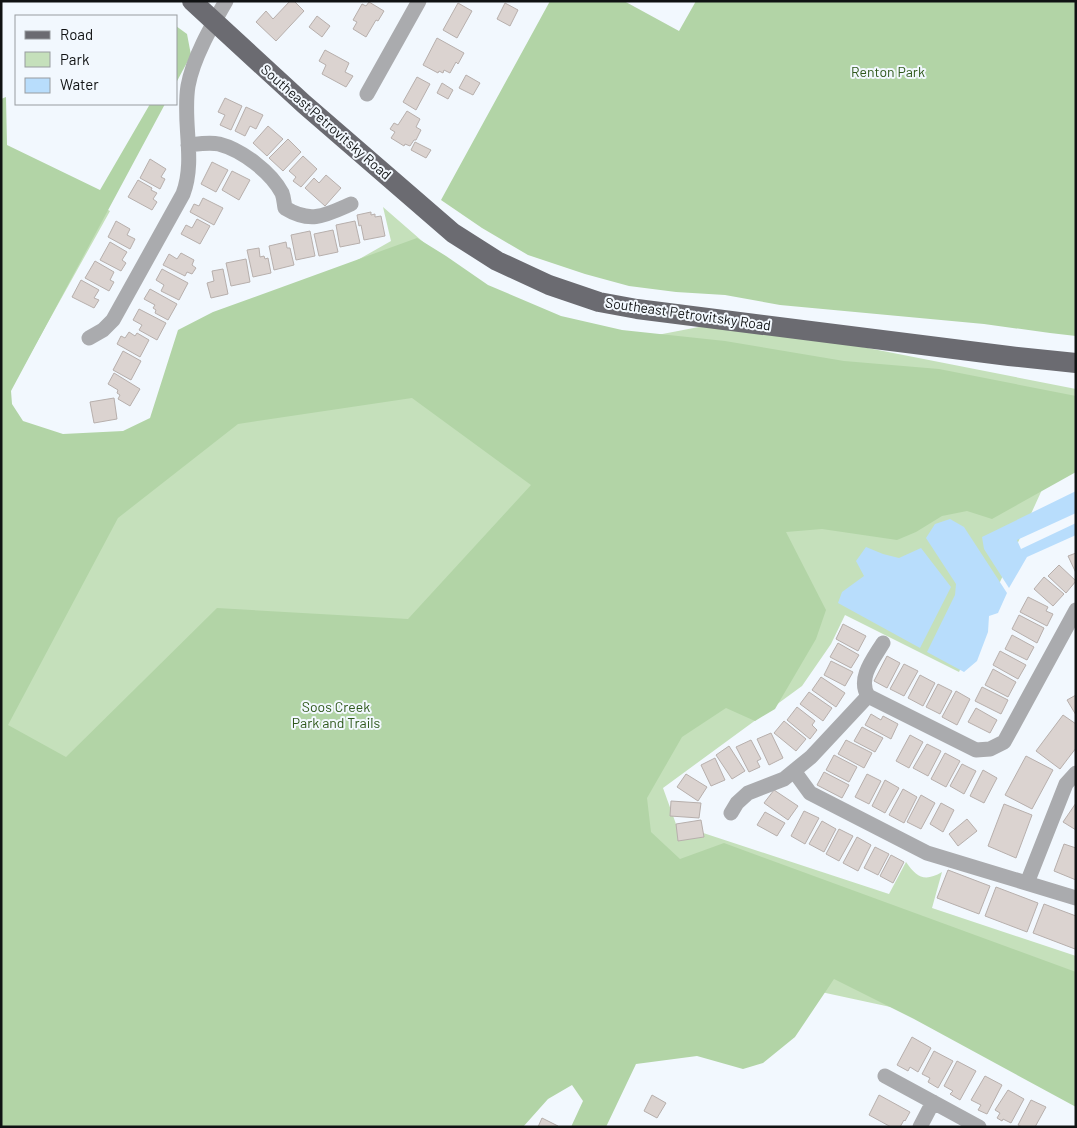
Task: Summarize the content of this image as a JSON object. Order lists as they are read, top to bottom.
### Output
{
  "streets": {
    "main road": ["Southeast Petrovitsky Road"]
  },
  "parks": ["Renton Park", "Soos Creek Park and Trails"],
  "legend": ["Road", "Park", "Water"]
}
